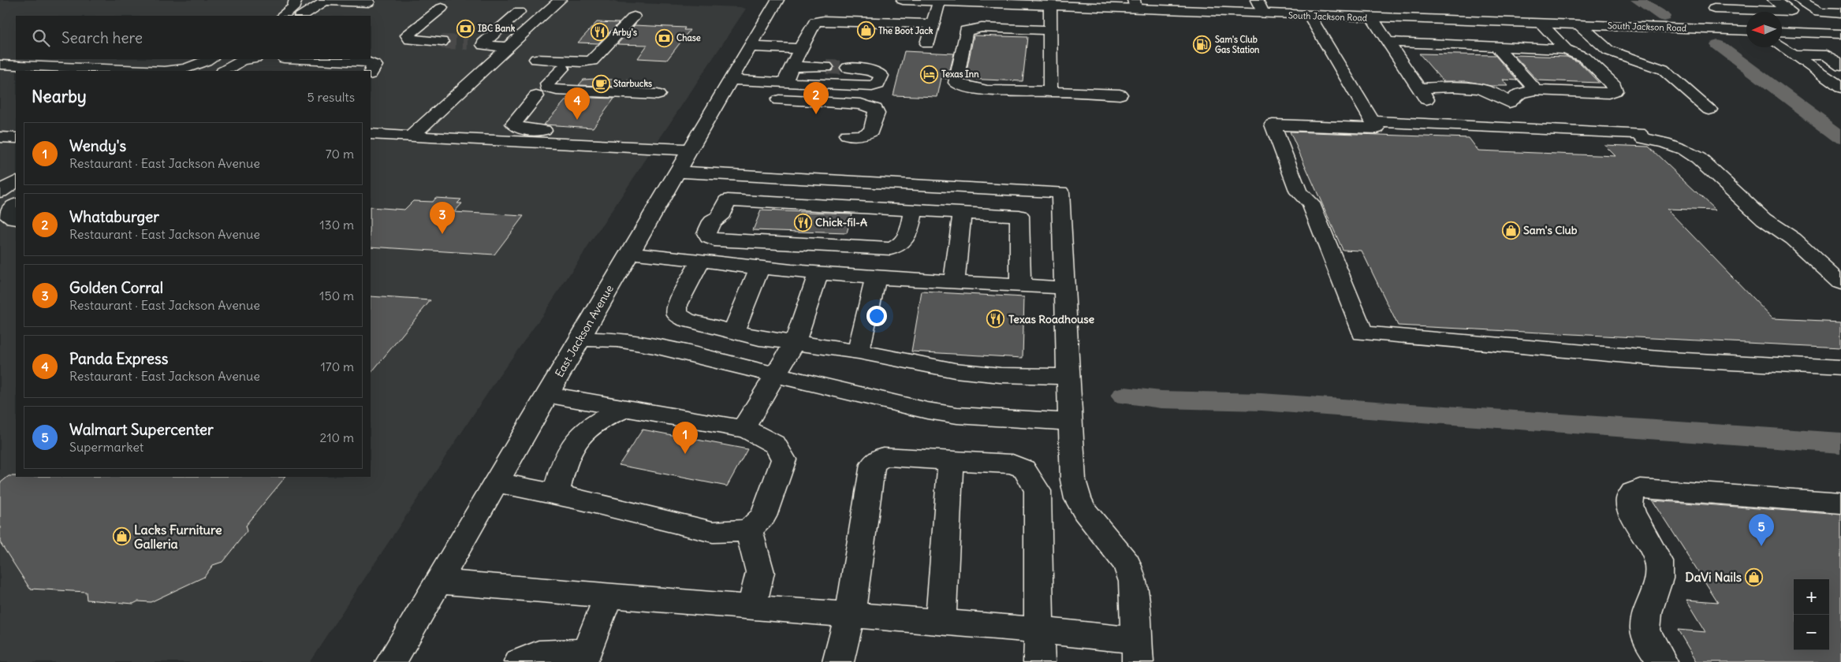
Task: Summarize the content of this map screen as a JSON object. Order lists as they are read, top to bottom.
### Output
{
  "streets": {
    "street": ["South Jackson Road", "East Jackson Avenue"]
  },
  "places": {
    "bank": ["IBC Bank", "Chase"],
    "shop": [
      "The Boot Jack",
      "Sam's Club",
      "Lacks Furniture Galleria",
      "DaVi Nails"
    ],
    "restaurant": ["Arby's", "Chick-fil-A", "Texas Roadhouse"],
    "fuel station": ["Sam's Club Gas Station"],
    "hotel": ["Texas Inn"],
    "cafe": ["Starbucks"]
  },
  "north": "left",
  "page": {
    "search": "Search here",
    "heading": ["Nearby", "5 results"],
    "pins": [
      "2",
      "4",
      "3",
      "1",
      "5"
    ],
    "list": [
      {
        "mark": "1",
        "name": "Wendy's",
        "note": "Restaurant · East Jackson Avenue",
        "value": "70 m"
      },
      {
        "mark": "2",
        "name": "Whataburger",
        "note": "Restaurant · East Jackson Avenue",
        "value": "130 m"
      },
      {
        "mark": "3",
        "name": "Golden Corral",
        "note": "Restaurant · East Jackson Avenue",
        "value": "150 m"
      },
      {
        "mark": "4",
        "name": "Panda Express",
        "note": "Restaurant · East Jackson Avenue",
        "value": "170 m"
      },
      {
        "mark": "5",
        "name": "Walmart Supercenter",
        "note": "Supermarket",
        "value": "210 m"
      }
    ],
    "map_buttons": ["+", "−"]
  }
}
